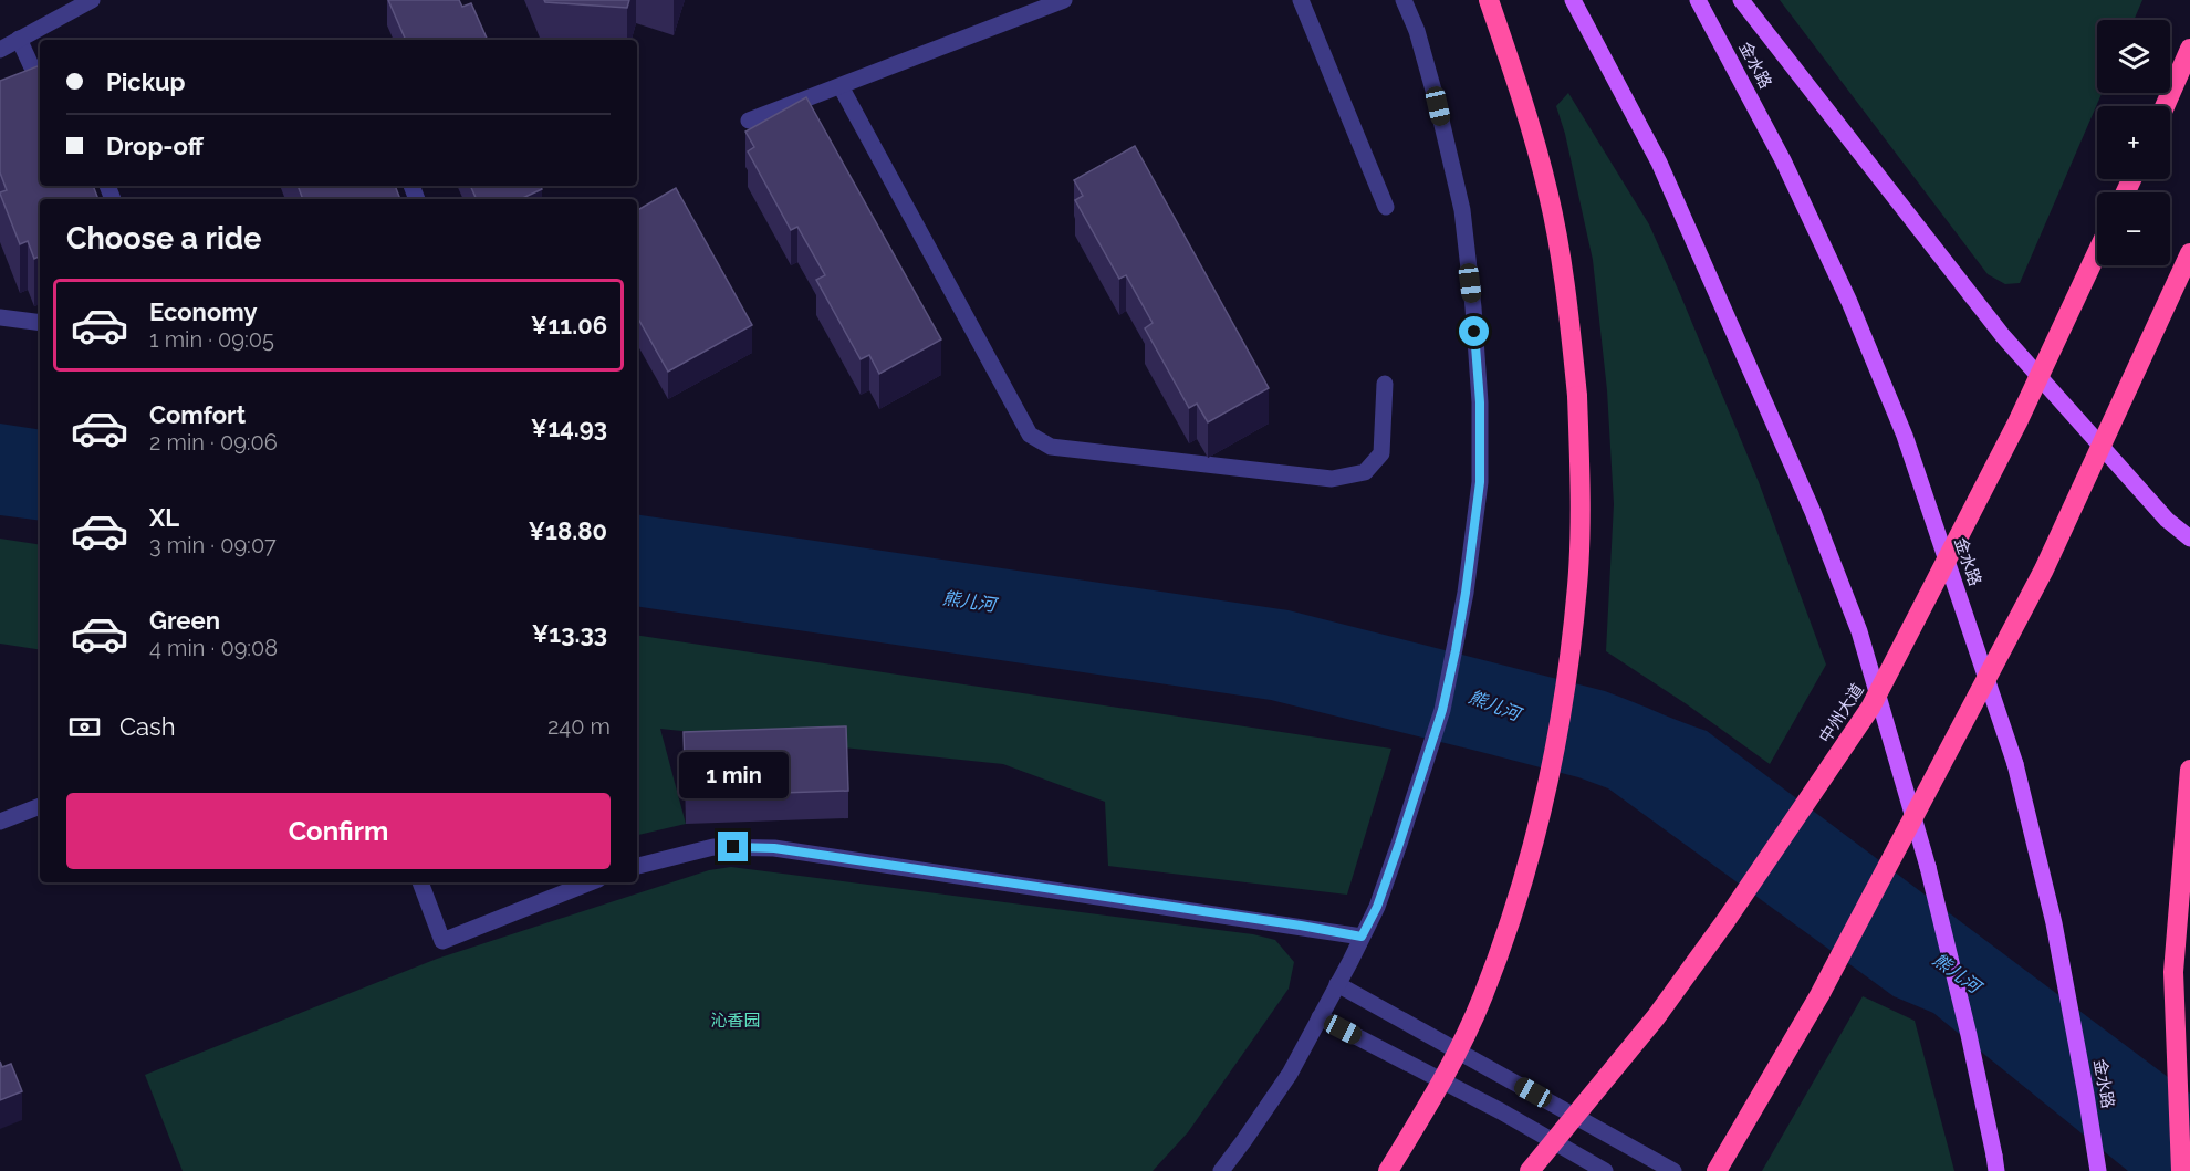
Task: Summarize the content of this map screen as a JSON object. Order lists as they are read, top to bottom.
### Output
{
  "streets": {
    "highway": ["中州大道"],
    "main road": ["金水路"]
  },
  "water": ["熊儿河"],
  "parks": ["沁香园"],
  "page": {
    "map_buttons": ["+", "−"],
    "banner": ["Pickup", "Drop-off"],
    "heading": "Choose a ride",
    "list": [
      {
        "name": "Economy",
        "note": "1 min · 09:05",
        "value": "¥11.06"
      },
      {
        "name": "Comfort",
        "note": "2 min · 09:06",
        "value": "¥14.93"
      },
      {
        "name": "XL",
        "note": "3 min · 09:07",
        "value": "¥18.80"
      },
      {
        "name": "Green",
        "note": "4 min · 09:08",
        "value": "¥13.33"
      }
    ],
    "pay": ["Cash", "240 m"],
    "bubble": "1 min",
    "buttons": "Confirm"
  }
}
